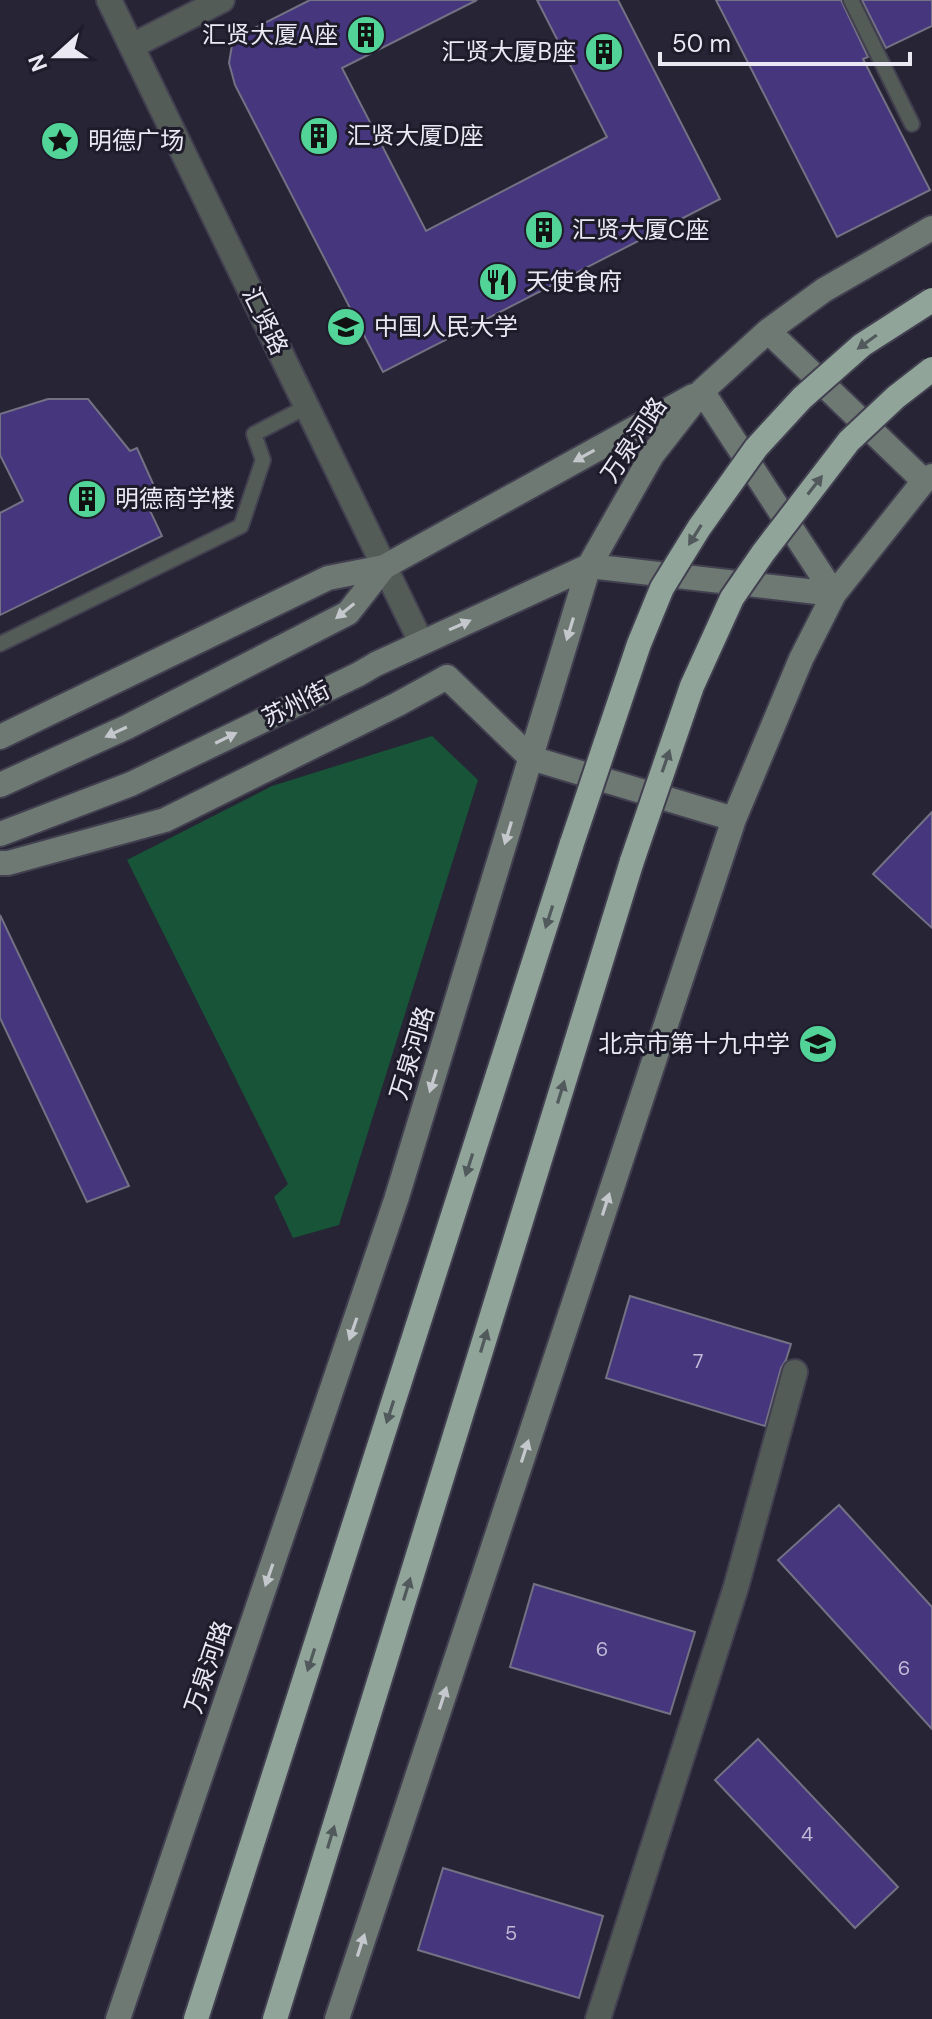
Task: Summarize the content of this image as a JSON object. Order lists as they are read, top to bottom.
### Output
{
  "streets": {
    "street": ["汇贤路", "万泉河路", "苏州街"]
  },
  "crossings": [
    ["汇贤路", "苏州街"],
    ["万泉河路", "苏州街"]
  ],
  "places": {
    "building": [
      "汇贤大厦A座",
      "汇贤大厦B座",
      "汇贤大厦D座",
      "汇贤大厦C座",
      "明德商学楼"
    ],
    "place": ["明德广场"],
    "restaurant": ["天使食府"],
    "school or university": ["中国人民大学", "北京市第十九中学"]
  },
  "house_numbers": [
    "7",
    "6",
    "6",
    "4",
    "5"
  ],
  "scale_bar": "50 m",
  "north": "left"
}
